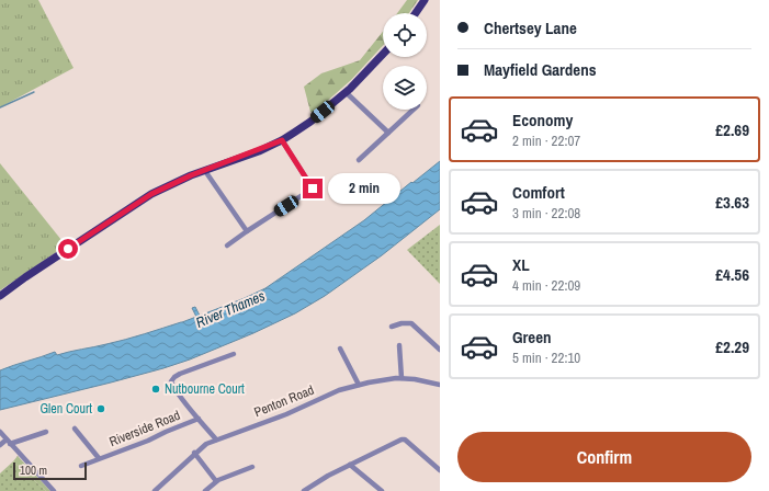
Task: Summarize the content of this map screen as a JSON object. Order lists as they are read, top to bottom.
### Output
{
  "streets": {
    "street": ["Penton Road", "Riverside Road"]
  },
  "crossings": [
    ["Penton Road", "Riverside Road"]
  ],
  "water": ["River Thames"],
  "places": ["Nutbourne Court", "Glen Court"],
  "scale_bar": "100 m",
  "page": {
    "banner": ["Chertsey Lane", "Mayfield Gardens"],
    "list": [
      {
        "name": "Economy",
        "note": "2 min · 22:07",
        "value": "£2.69"
      },
      {
        "name": "Comfort",
        "note": "3 min · 22:08",
        "value": "£3.63"
      },
      {
        "name": "XL",
        "note": "4 min · 22:09",
        "value": "£4.56"
      },
      {
        "name": "Green",
        "note": "5 min · 22:10",
        "value": "£2.29"
      }
    ],
    "bubble": "2 min",
    "buttons": "Confirm",
    "scale": "100 m"
  }
}
